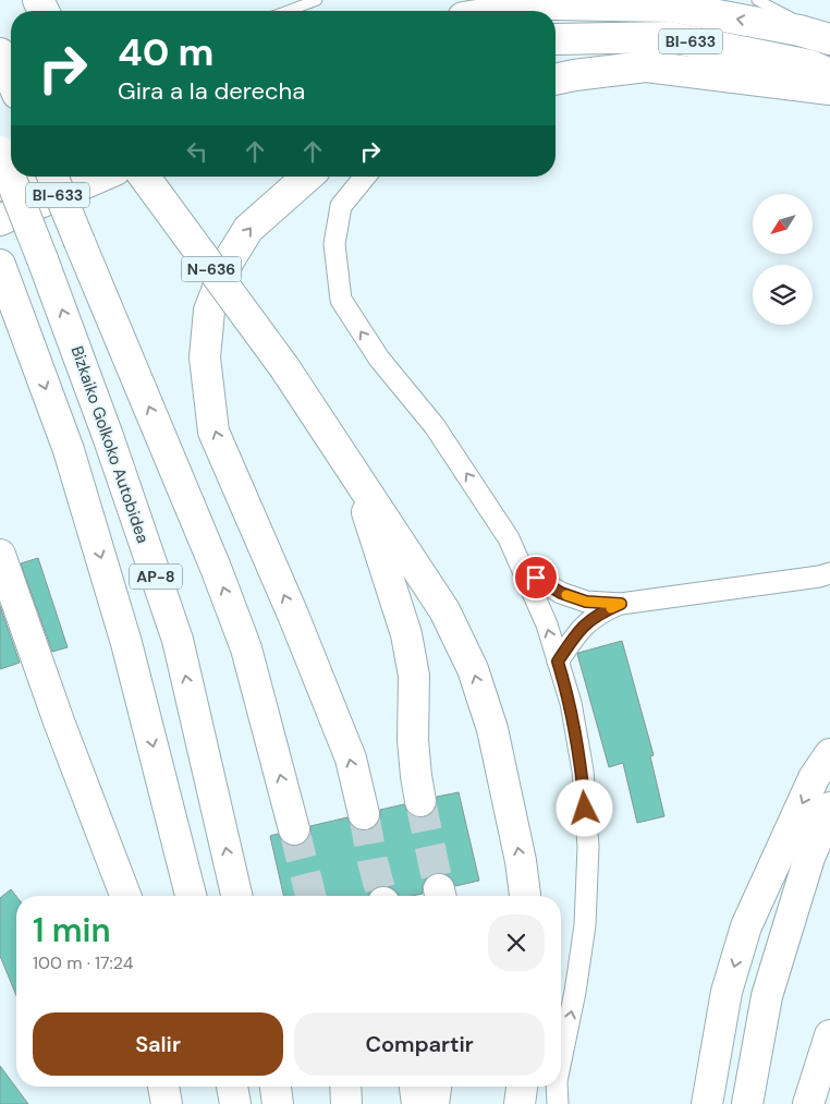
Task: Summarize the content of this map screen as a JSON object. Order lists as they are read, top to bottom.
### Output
{
  "streets": {
    "main road": [
      "BI-633",
      "N-636",
      "Bizkaiko Golkoko Autobidea",
      "AP-8"
    ]
  },
  "north": "bottom left",
  "page": {
    "turn": ["40 m", "Gira a la derecha"],
    "heading": ["1 min", "100 m · 17:24"],
    "buttons": ["Salir", "Compartir"]
  }
}
